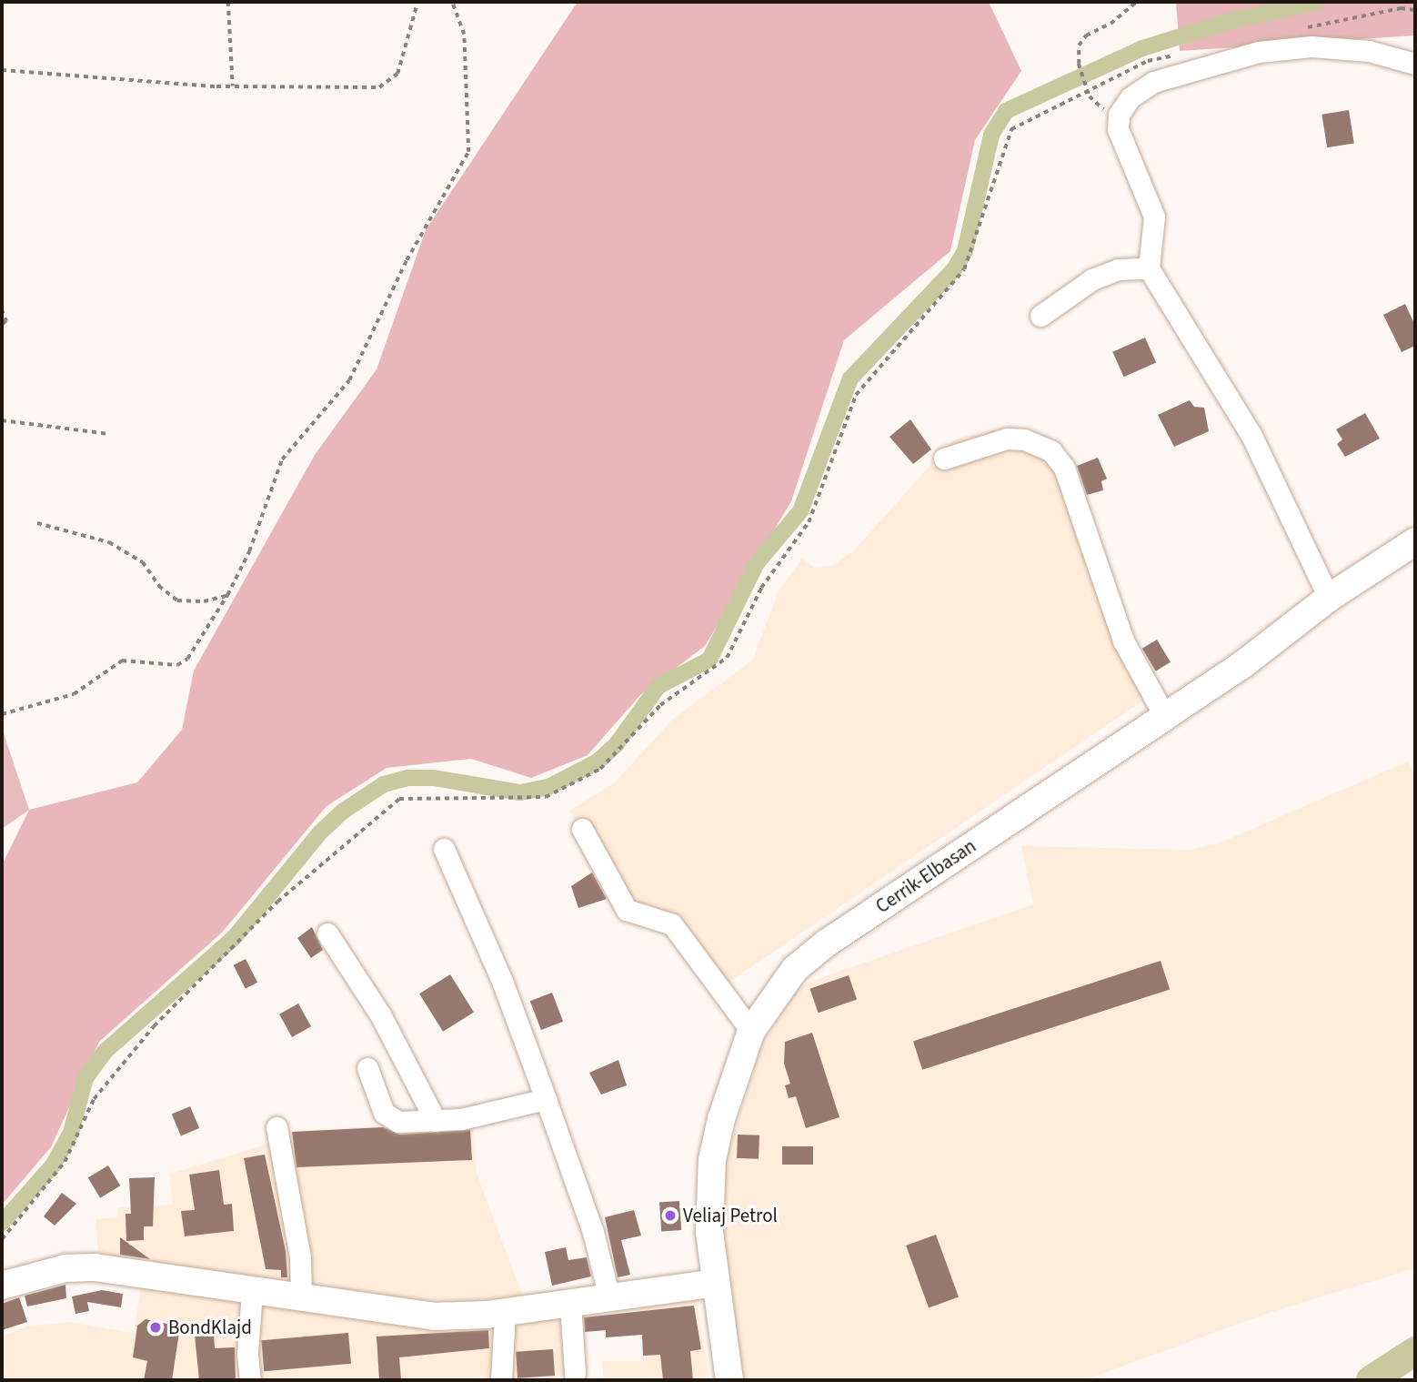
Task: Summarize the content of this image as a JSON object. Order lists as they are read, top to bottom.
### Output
{
  "streets": {
    "main road": ["Cerrik-Elbasan"]
  },
  "places": ["Veliaj Petrol", "BondKlajd"]
}
